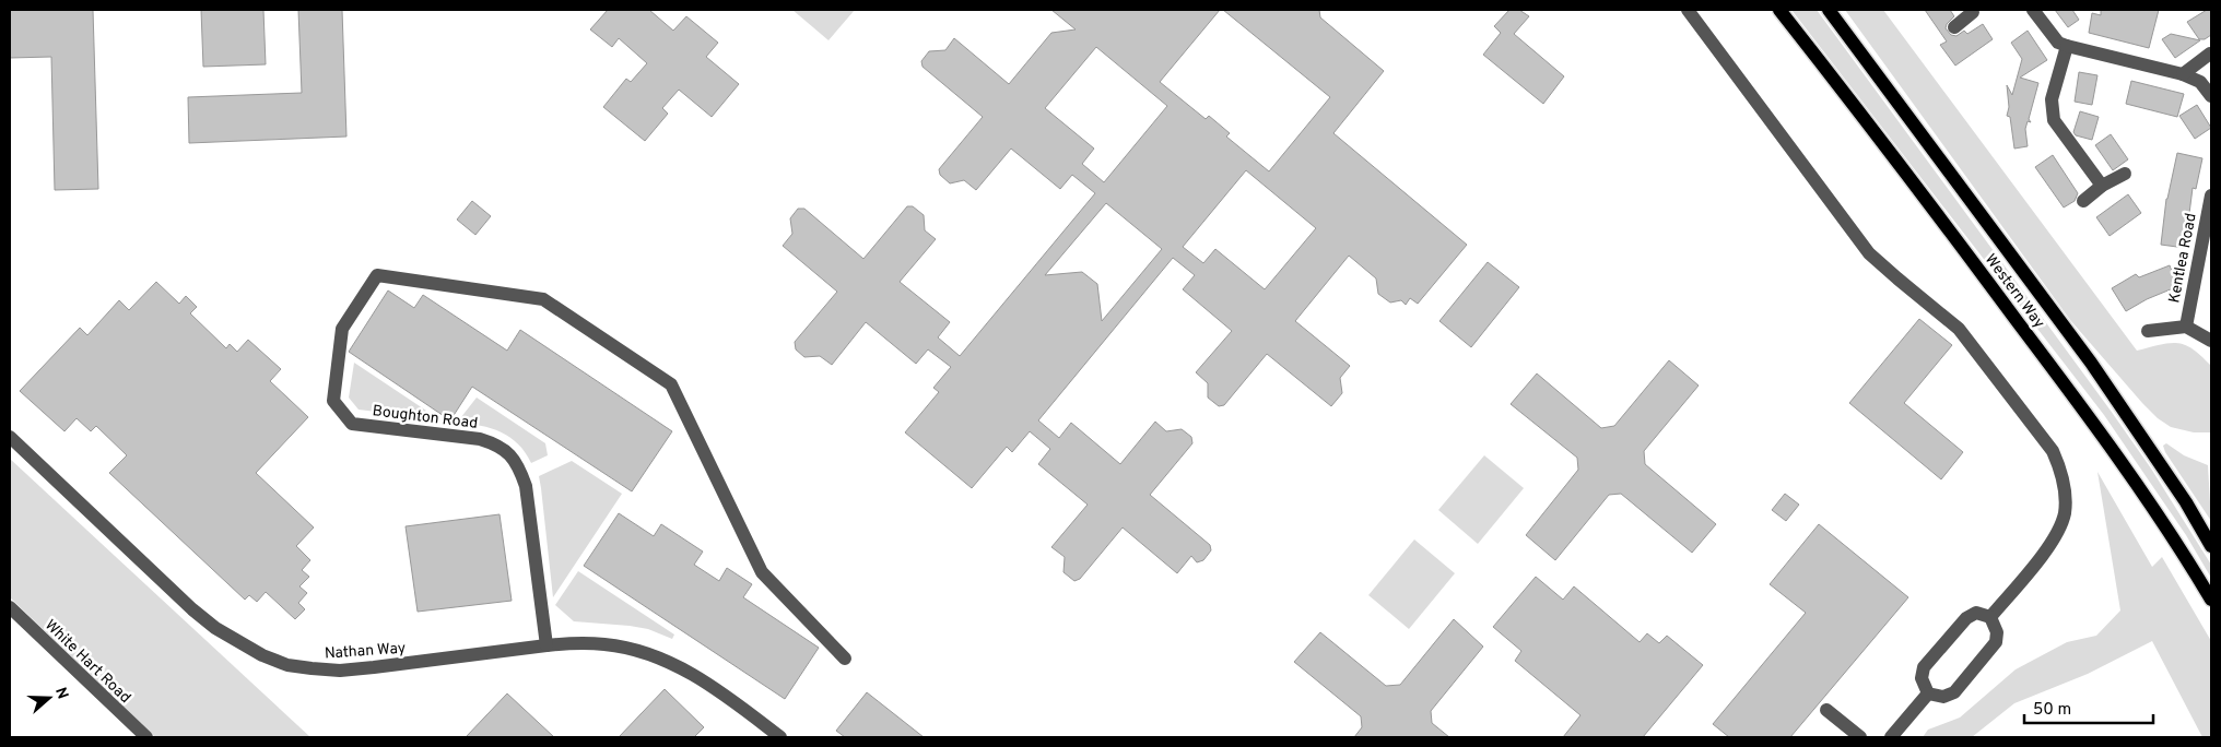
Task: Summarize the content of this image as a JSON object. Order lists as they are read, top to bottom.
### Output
{
  "streets": {
    "main road": ["Western Way"],
    "street": [
      "Kentlea Road",
      "Boughton Road",
      "Nathan Way",
      "White Hart Road"
    ]
  },
  "crossings": [
    ["Boughton Road", "Nathan Way"]
  ],
  "scale_bar": "50 m",
  "north": "right"
}
